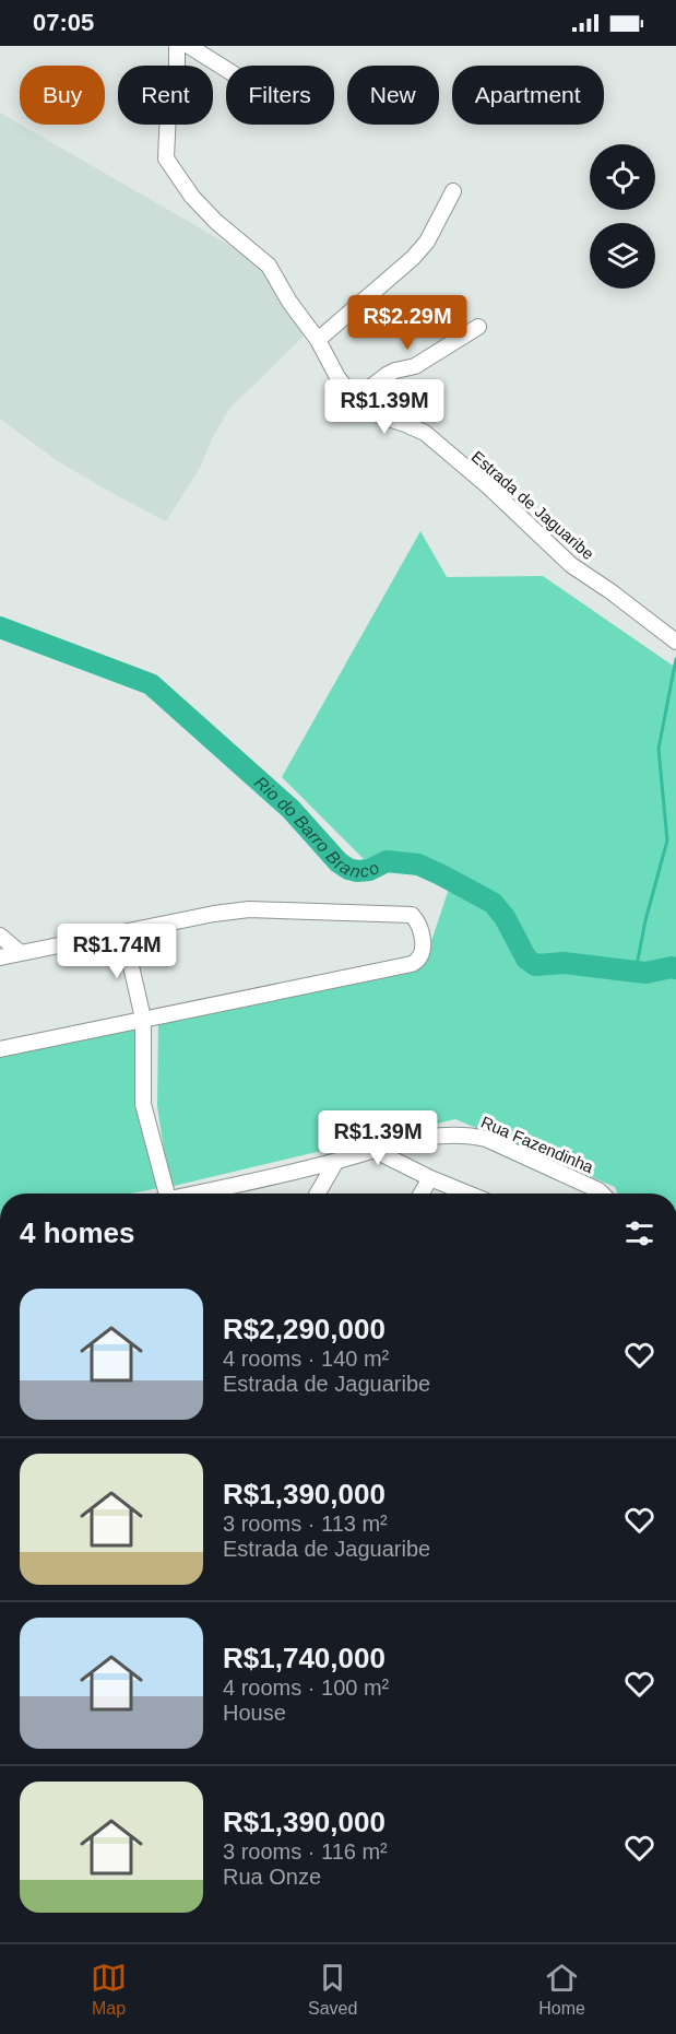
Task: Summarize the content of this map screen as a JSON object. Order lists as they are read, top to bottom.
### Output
{
  "streets": {
    "street": ["Estrada de Jaguaribe", "Rua Fazendinha"]
  },
  "water": ["Rio do Barro Branco"],
  "page": {
    "status": "07:05",
    "chip": [
      "Buy",
      "Rent",
      "Filters",
      "New",
      "Apartment"
    ],
    "price": [
      "R$2.29M",
      "R$1.39M",
      "R$1.74M",
      "R$1.39M"
    ],
    "heading": "4 homes",
    "list": [
      {
        "name": "R$2,290,000",
        "note": "4 rooms · 140 m² · Estrada de Jaguaribe"
      },
      {
        "name": "R$1,390,000",
        "note": "3 rooms · 113 m² · Estrada de Jaguaribe"
      },
      {
        "name": "R$1,740,000",
        "note": "4 rooms · 100 m² · House"
      },
      {
        "name": "R$1,390,000",
        "note": "3 rooms · 116 m² · Rua Onze"
      }
    ],
    "tabs": ["Map", "Saved", "Home"]
  }
}
